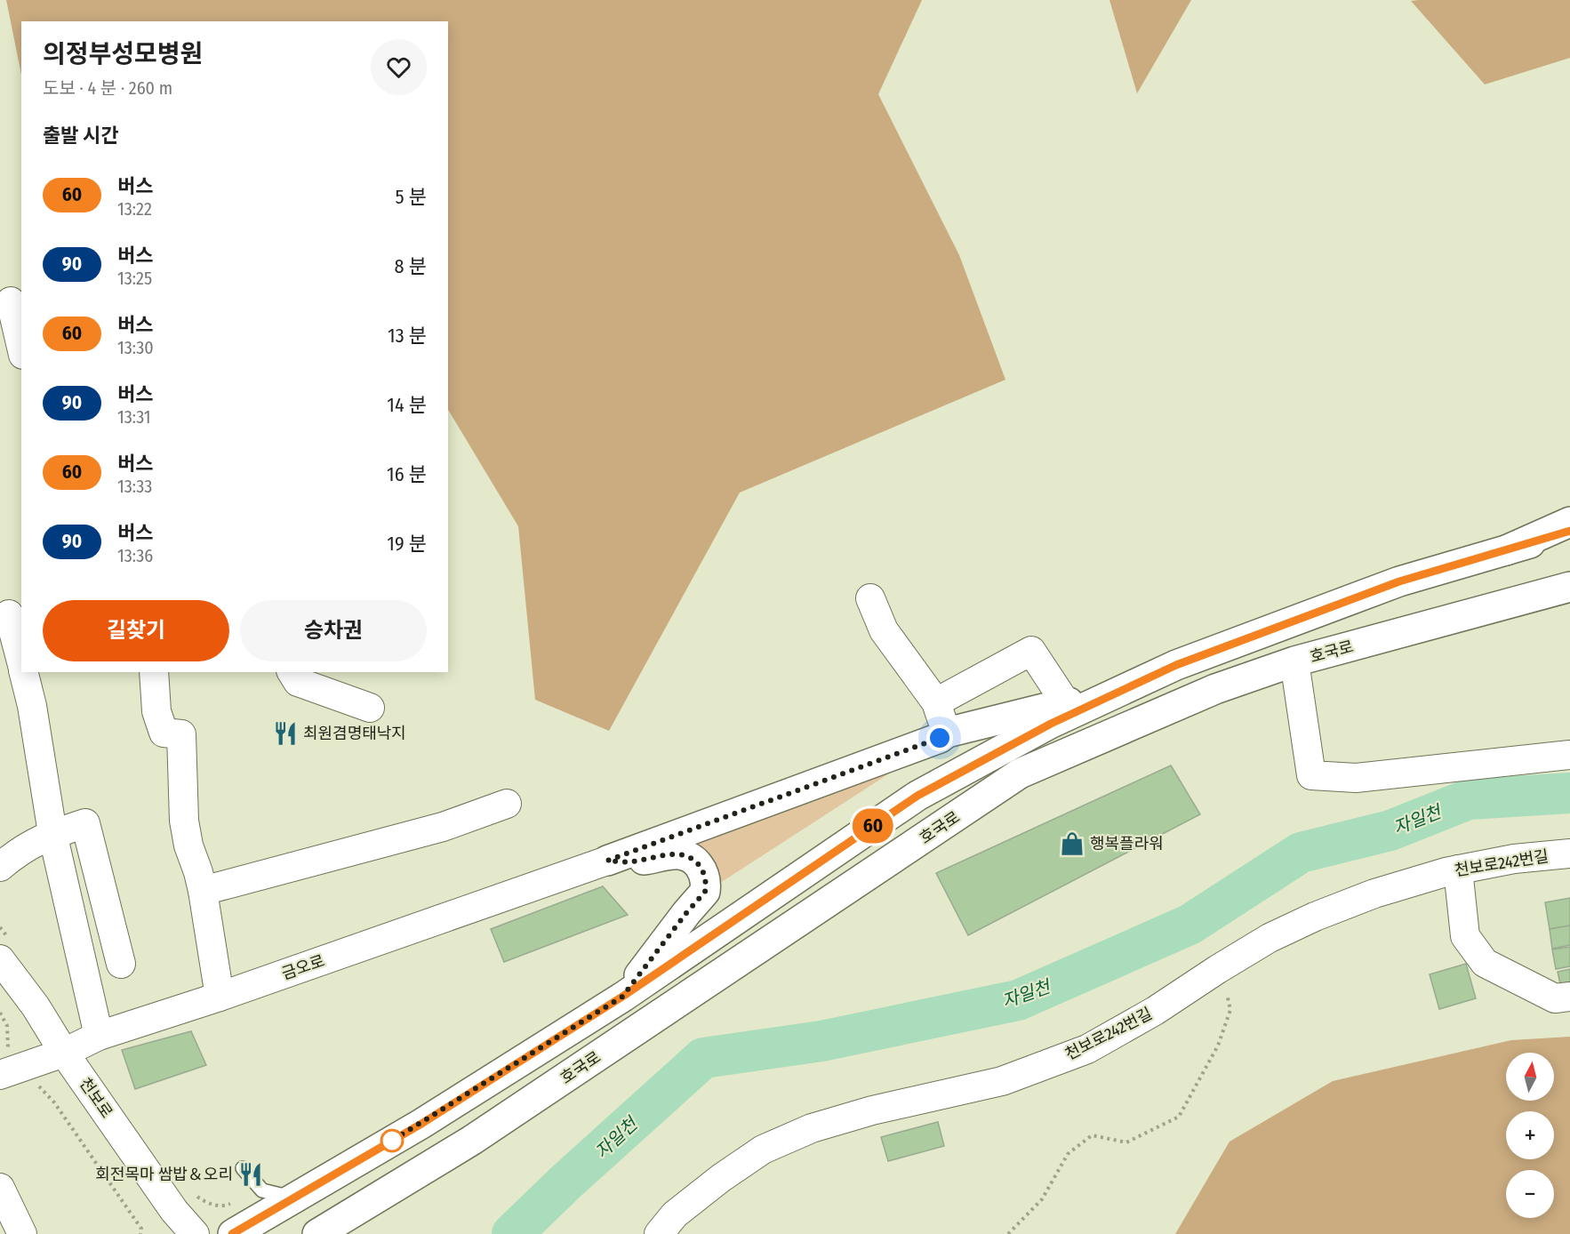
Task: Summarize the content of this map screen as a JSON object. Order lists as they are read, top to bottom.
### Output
{
  "streets": {
    "main road": ["호국로"],
    "street": ["천보로242번길", "금오로", "천보로"]
  },
  "crossings": [
    ["금오로", "천보로"]
  ],
  "water": ["자일천"],
  "places": {
    "restaurant": ["최원겸명태낙지", "회전목마 쌈밥＆오리"],
    "shop": ["행복플라워"]
  },
  "lines": ["bus line 60"],
  "north": "top",
  "page": {
    "on_map": "60",
    "heading": [
      ["의정부성모병원", "도보 · 4 분 · 260 m"],
      "출발 시간"
    ],
    "list": [
      {
        "mark": "60",
        "name": "버스",
        "note": "13:22",
        "value": "5 분"
      },
      {
        "mark": "90",
        "name": "버스",
        "note": "13:25",
        "value": "8 분"
      },
      {
        "mark": "60",
        "name": "버스",
        "note": "13:30",
        "value": "13 분"
      },
      {
        "mark": "90",
        "name": "버스",
        "note": "13:31",
        "value": "14 분"
      },
      {
        "mark": "60",
        "name": "버스",
        "note": "13:33",
        "value": "16 분"
      },
      {
        "mark": "90",
        "name": "버스",
        "note": "13:36",
        "value": "19 분"
      }
    ],
    "buttons": ["길찾기", "승차권"],
    "map_buttons": ["+", "−"]
  }
}
